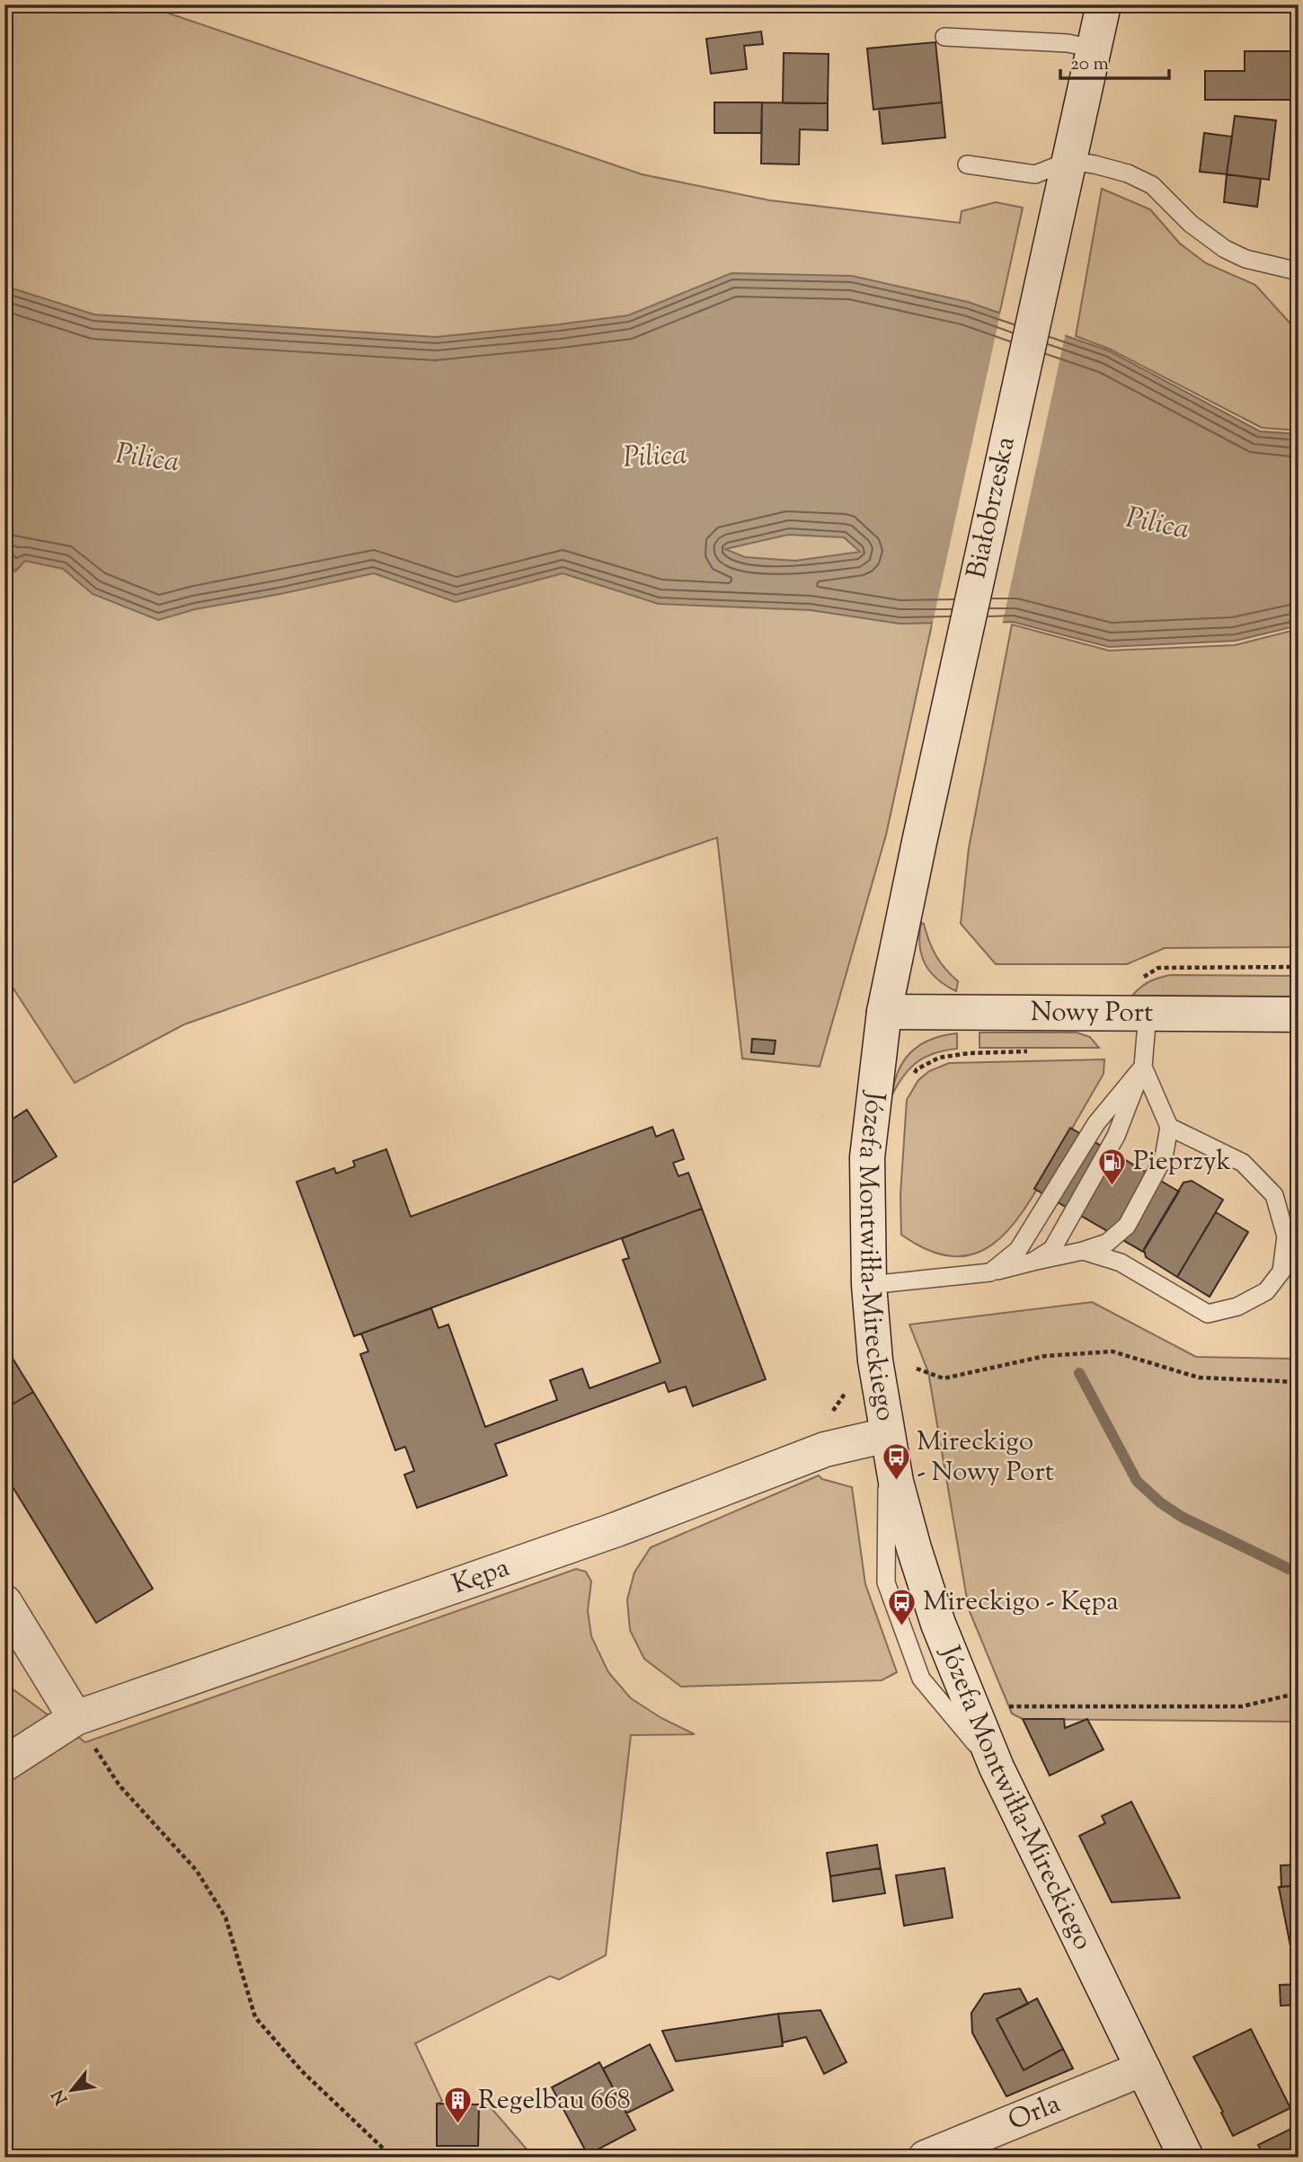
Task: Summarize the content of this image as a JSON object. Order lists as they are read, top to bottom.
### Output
{
  "streets": {
    "main road": [
      "Białobrzeska",
      "Nowy Port",
      "Józefa Montwiłła-Mireckiego",
      "Kępa",
      "Orla"
    ]
  },
  "crossings": [
    ["Białobrzeska", "Nowy Port"],
    ["Białobrzeska", "Józefa Montwiłła-Mireckiego"],
    ["Nowy Port", "Józefa Montwiłła-Mireckiego"],
    ["Józefa Montwiłła-Mireckiego", "Kępa"],
    ["Józefa Montwiłła-Mireckiego", "Orla"]
  ],
  "water": ["Pilica"],
  "places": {
    "fuel station": ["Pieprzyk"],
    "bus stop": ["Mireckigo - Nowy Port", "Mireckigo - Kępa"],
    "building": ["Regelbau 668"]
  },
  "scale_bar": "20 m",
  "north": "bottom left"
}
